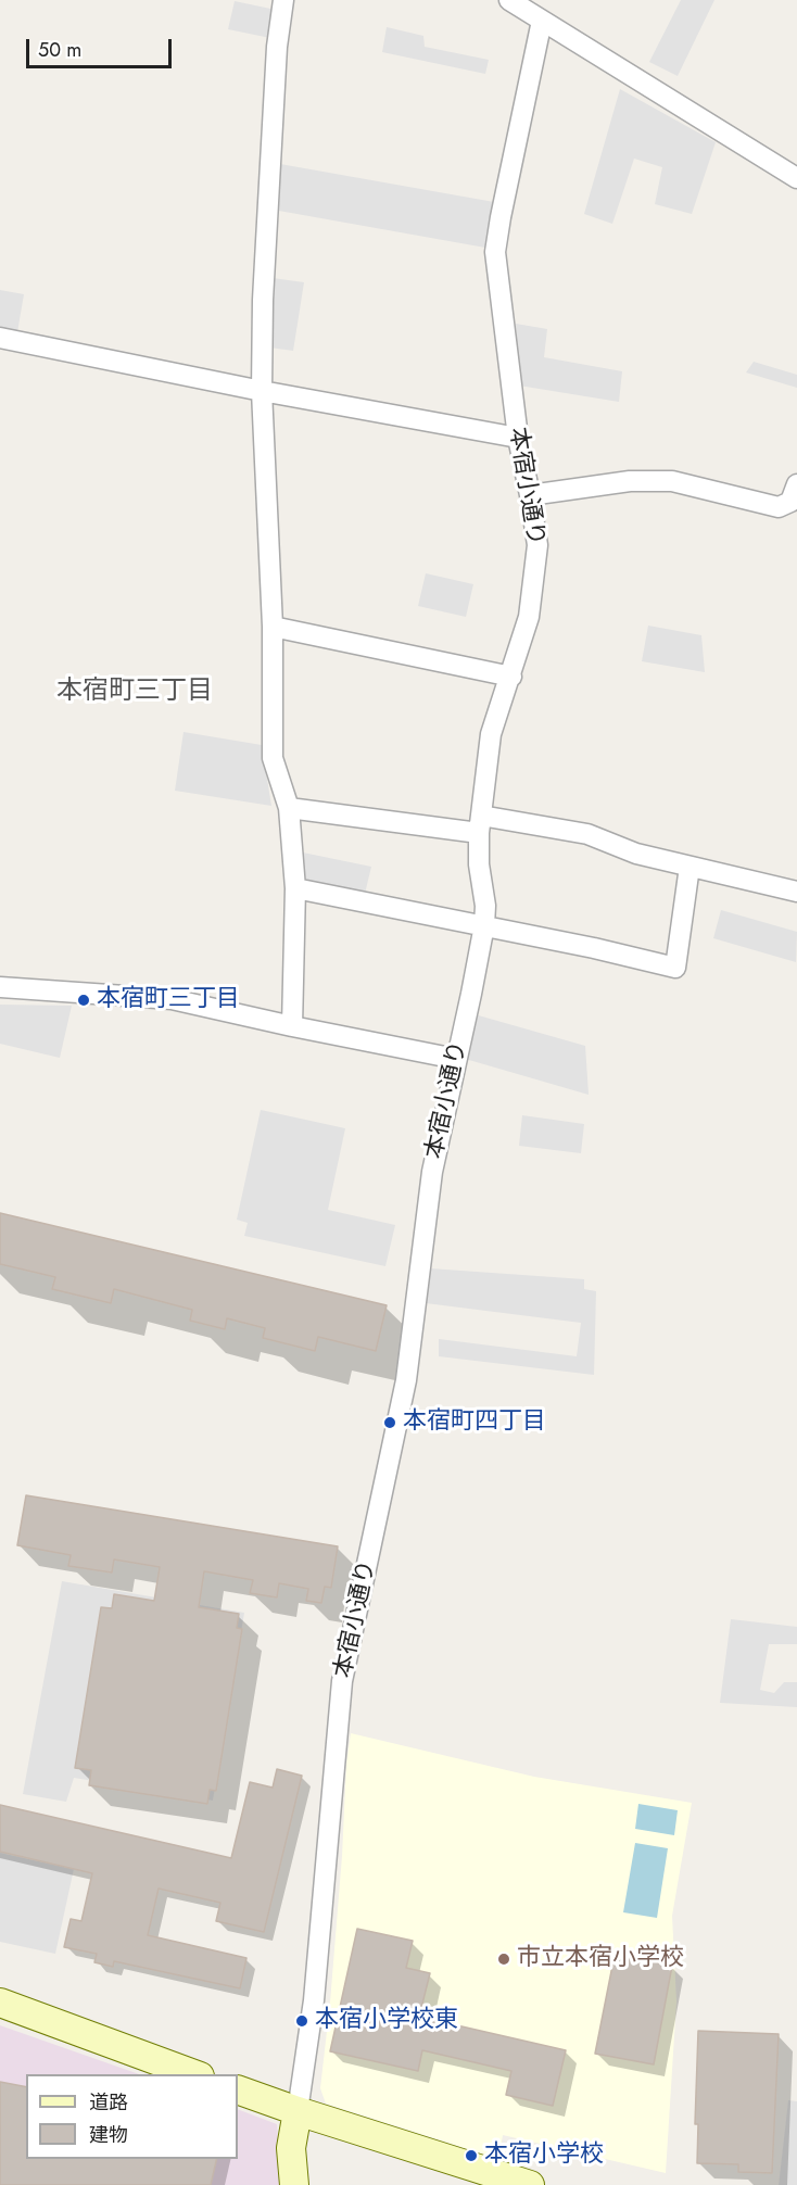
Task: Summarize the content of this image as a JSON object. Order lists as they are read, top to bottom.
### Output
{
  "streets": {
    "street": ["本宿小通り"]
  },
  "districts": ["本宿町三丁目"],
  "places": [
    "本宿町三丁目",
    "本宿町四丁目",
    "市立本宿小学校",
    "本宿小学校東",
    "本宿小学校"
  ],
  "legend": ["道路", "建物"],
  "scale_bar": "50 m"
}
